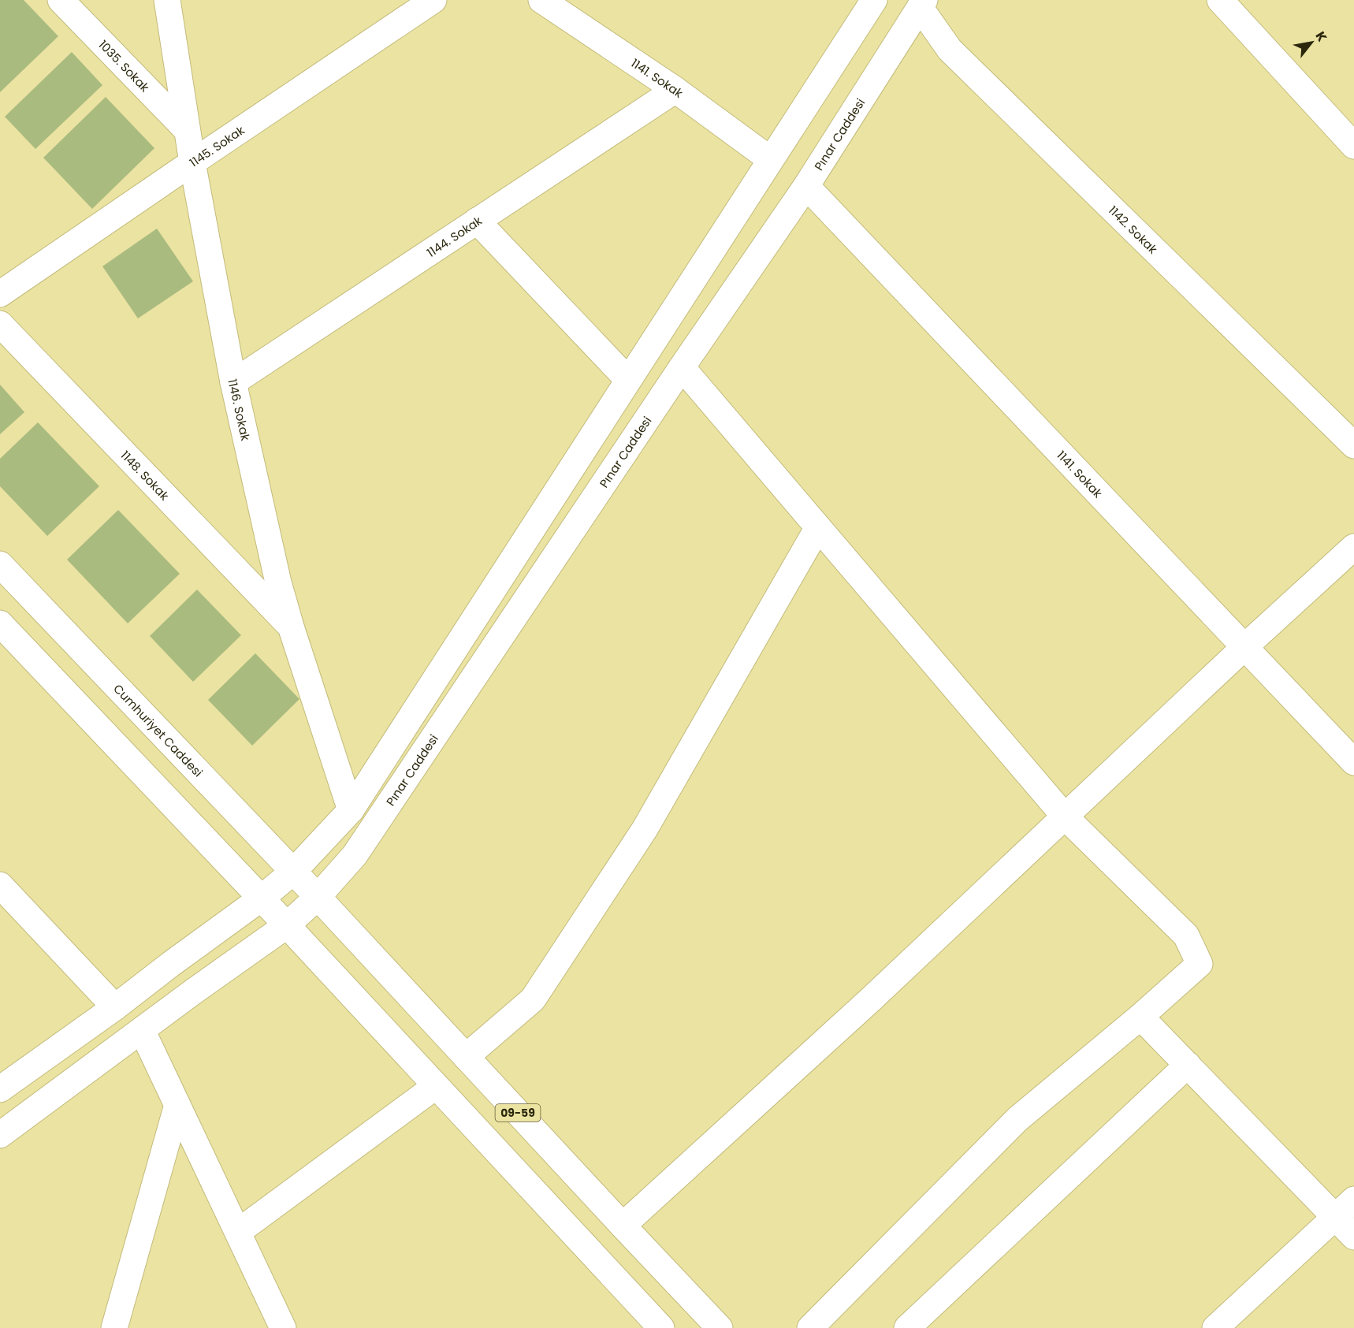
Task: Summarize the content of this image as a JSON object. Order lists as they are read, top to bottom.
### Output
{
  "streets": {
    "street": [
      "1035. Sokak",
      "1141. Sokak",
      "Pınar Caddesi",
      "1145. Sokak",
      "1142. Sokak",
      "1144. Sokak",
      "1146. Sokak",
      "1148. Sokak",
      "Cumhuriyet Caddesi",
      "09-59"
    ]
  },
  "crossings": [
    ["1035. Sokak", "1146. Sokak"],
    ["1141. Sokak", "Pınar Caddesi"],
    ["1141. Sokak", "1144. Sokak"],
    ["Pınar Caddesi", "1142. Sokak"],
    ["Pınar Caddesi", "Cumhuriyet Caddesi"],
    ["Pınar Caddesi", "09-59"],
    ["1145. Sokak", "1146. Sokak"],
    ["1144. Sokak", "1146. Sokak"],
    ["1146. Sokak", "1148. Sokak"],
    ["Cumhuriyet Caddesi", "09-59"]
  ],
  "north": "top right"
}
